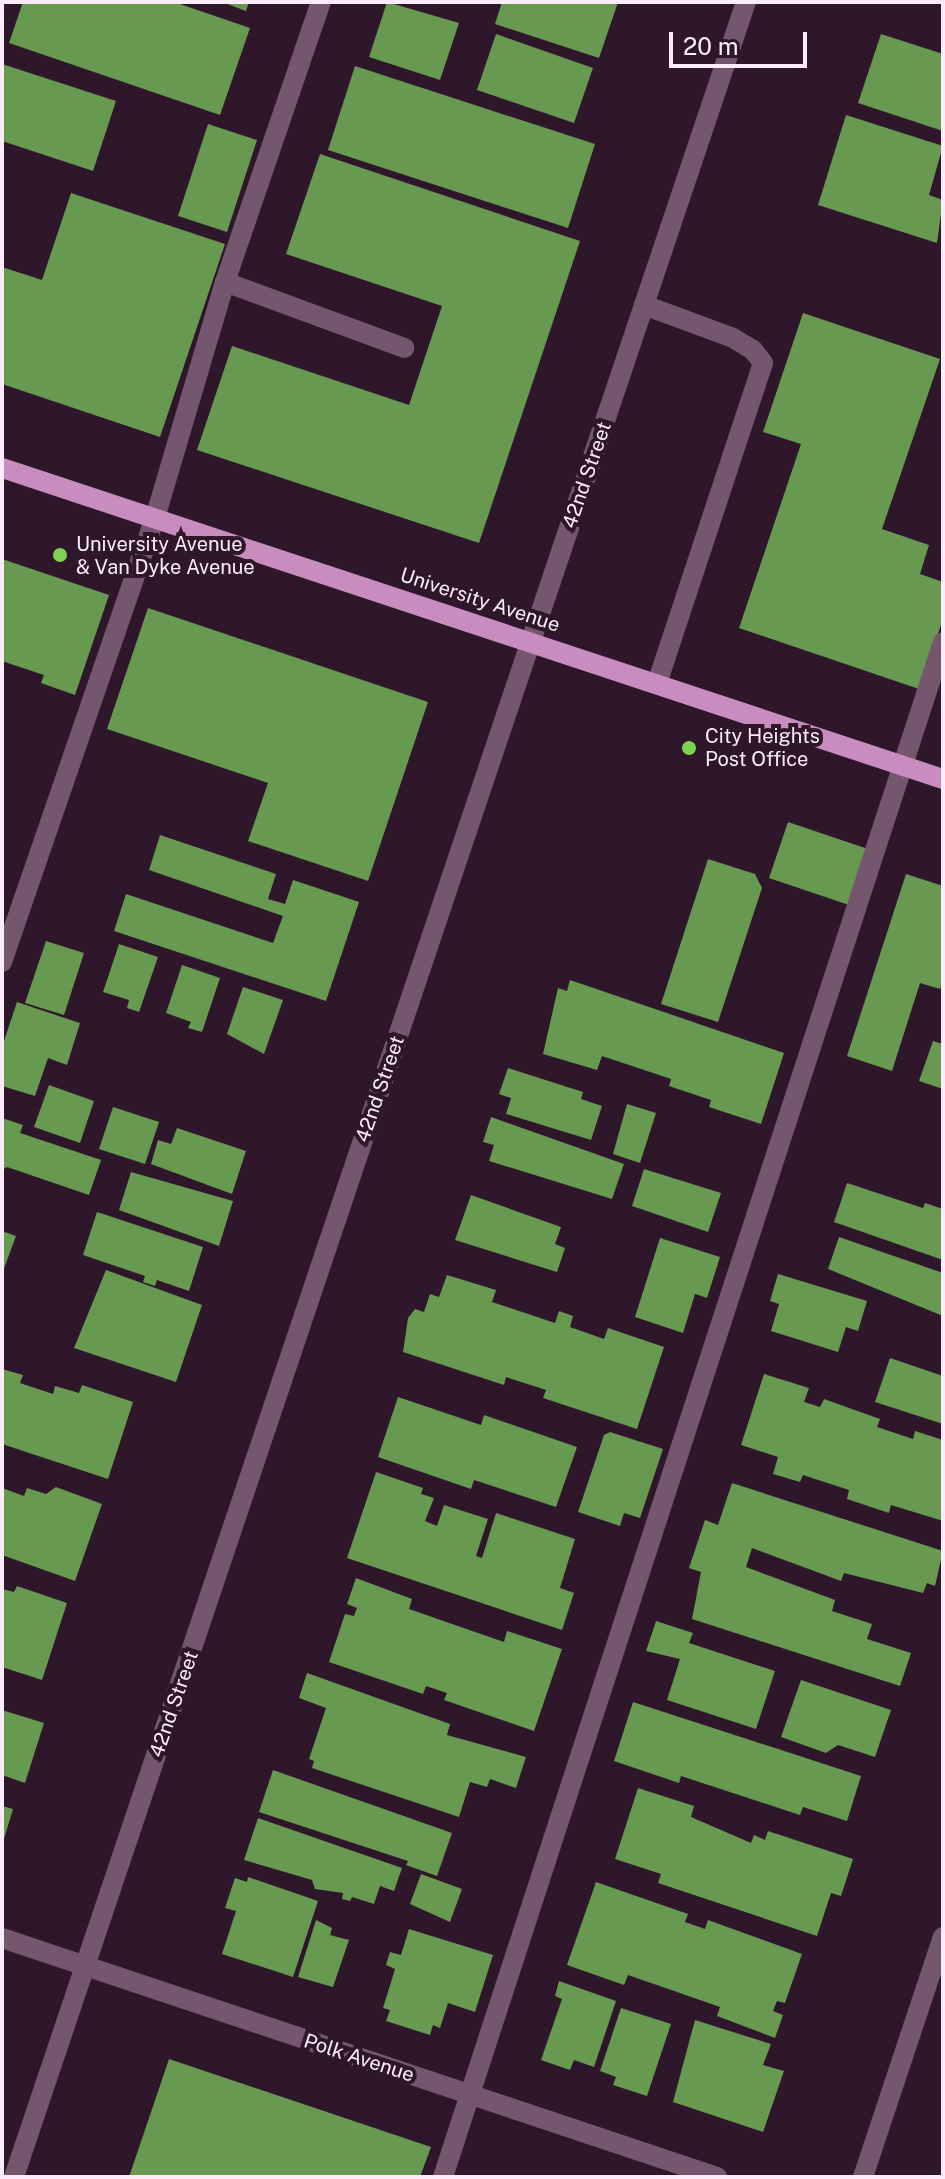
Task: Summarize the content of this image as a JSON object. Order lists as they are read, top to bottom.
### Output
{
  "streets": {
    "main road": ["University Avenue"],
    "street": ["42nd Street", "Polk Avenue"]
  },
  "crossings": [
    ["42nd Street", "University Avenue"],
    ["42nd Street", "Polk Avenue"]
  ],
  "places": ["University Avenue & Van Dyke Avenue", "City Heights Post Office"],
  "scale_bar": "20 m"
}
